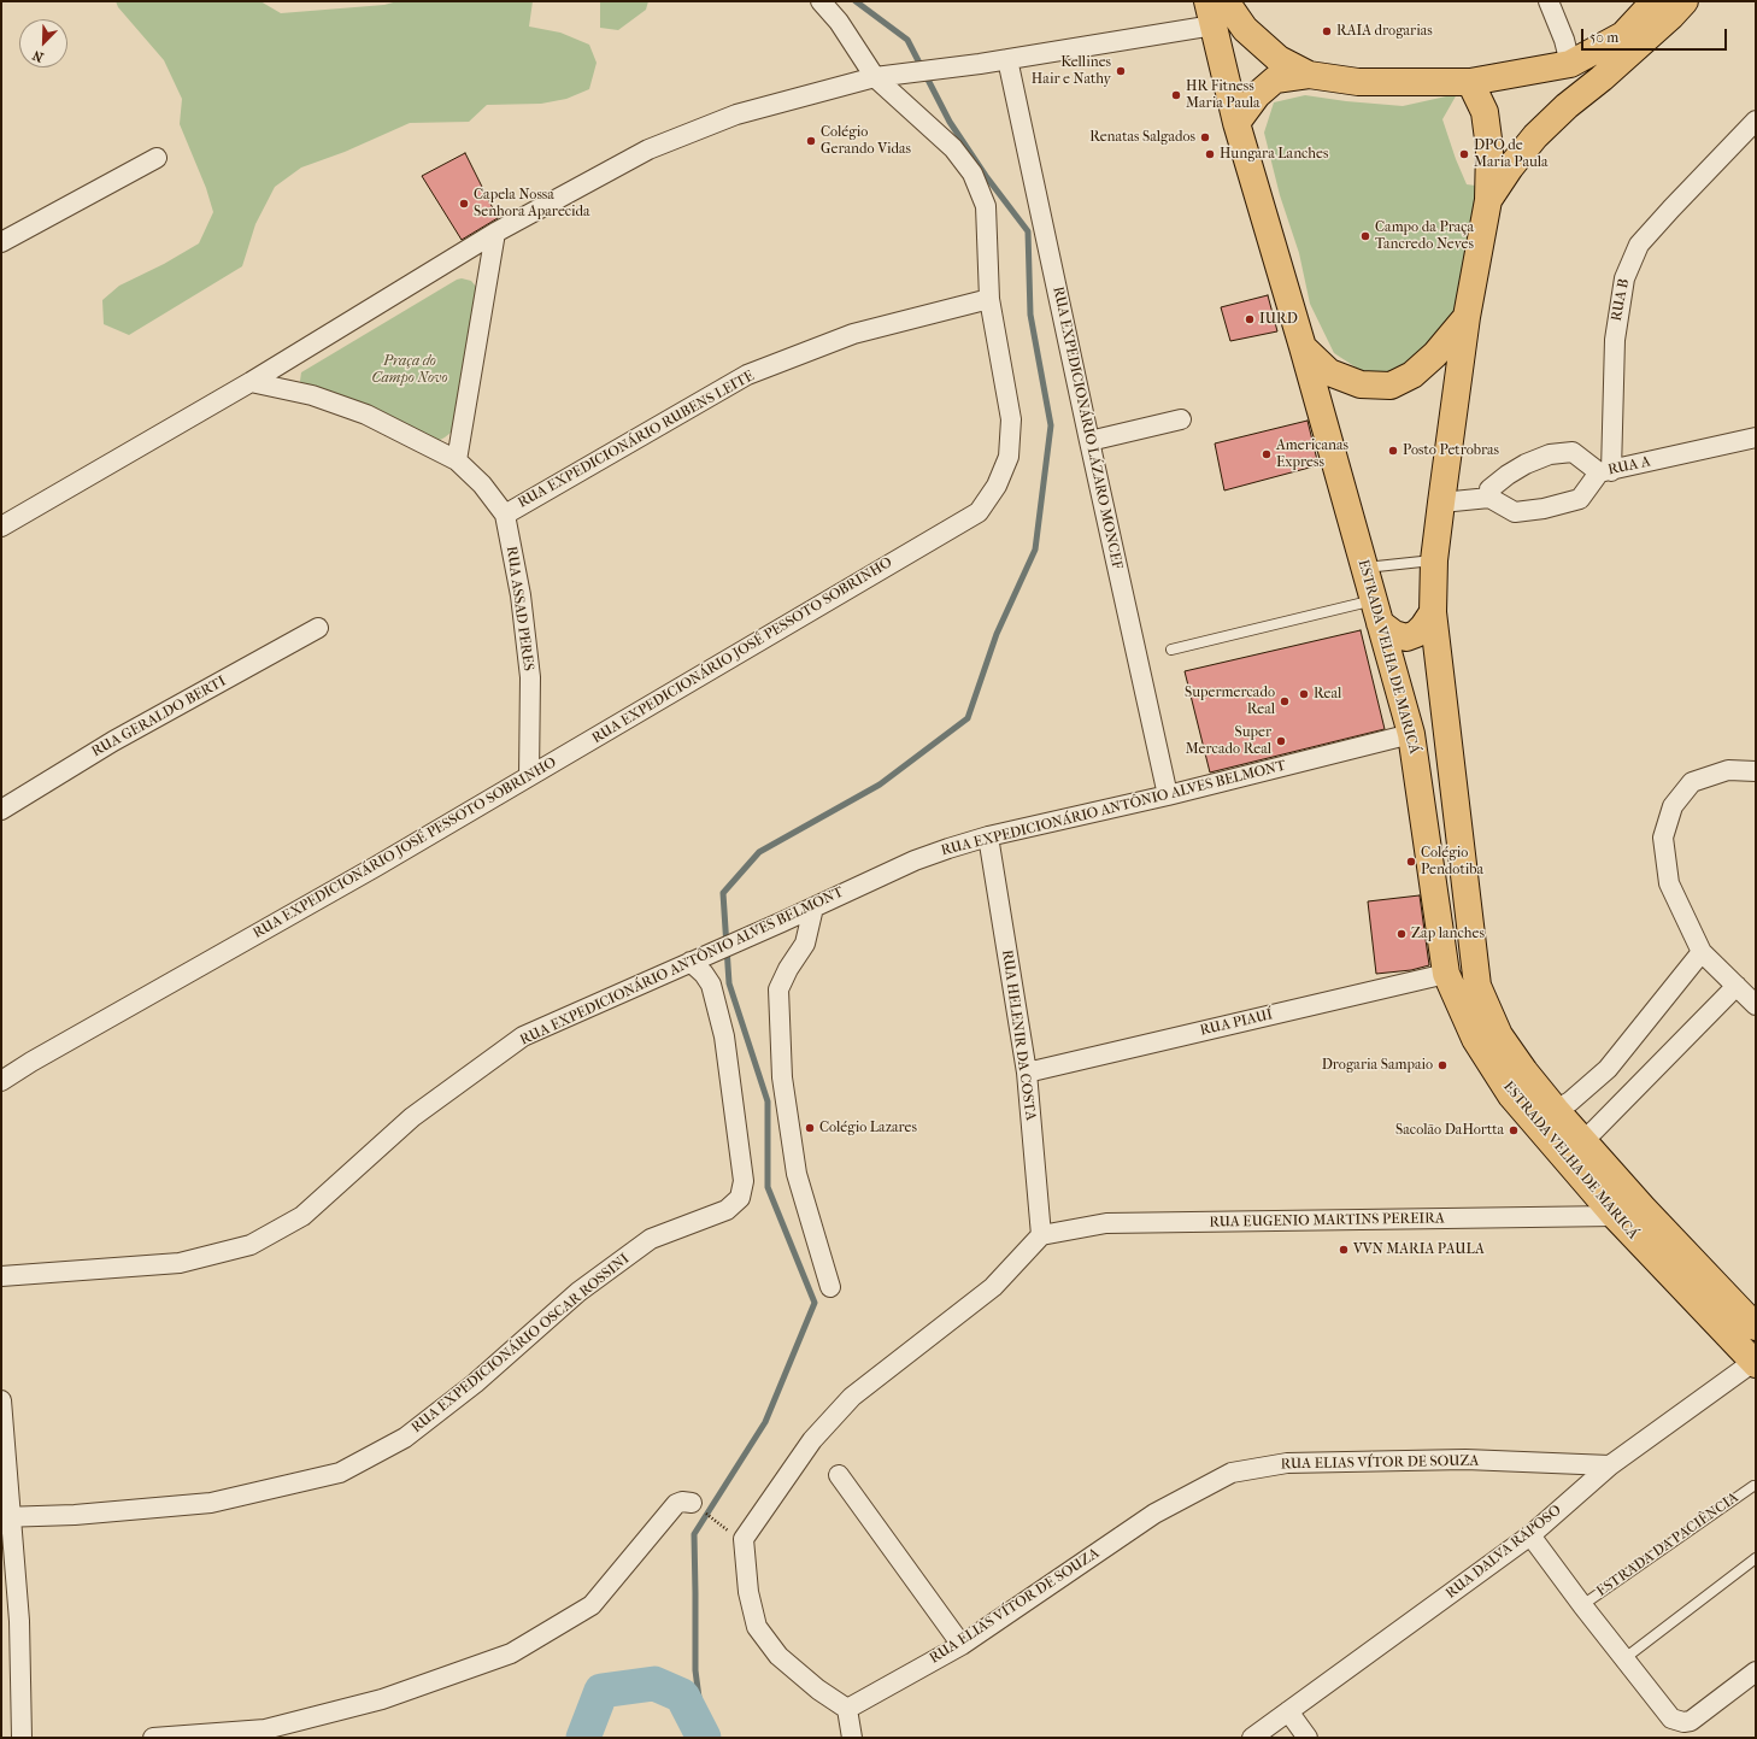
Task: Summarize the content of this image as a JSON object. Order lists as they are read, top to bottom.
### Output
{
  "streets": {
    "main road": ["ESTRADA VELHA DE MARICÁ"],
    "street": [
      "RUA B",
      "RUA EXPEDICIONÁRIO LÁZARO MONCEF",
      "RUA EXPEDICIONÁRIO RUBENS LEITE",
      "RUA A",
      "RUA ASSAD PERES",
      "RUA EXPEDICIONÁRIO JOSÉ PESSOTO SOBRINHO",
      "RUA GERALDO BERTI",
      "RUA EXPEDICIONÁRIO ANTÔNIO ALVES BELMONT",
      "RUA PIAUÍ",
      "RUA HELENIR DA COSTA",
      "RUA EUGENIO MARTINS PEREIRA",
      "RUA EXPEDICIONÁRIO OSCAR ROSSINI",
      "RUA ELIAS VÍTOR DE SOUZA",
      "ESTRADA DA PACIÊNCIA",
      "RUA DALVA RAPOSO"
    ]
  },
  "crossings": [
    ["RUA B", "RUA A"],
    ["RUA EXPEDICIONÁRIO LÁZARO MONCEF", "RUA EXPEDICIONÁRIO ANTÔNIO ALVES BELMONT"],
    ["RUA EXPEDICIONÁRIO RUBENS LEITE", "RUA ASSAD PERES"],
    ["RUA EXPEDICIONÁRIO RUBENS LEITE", "RUA EXPEDICIONÁRIO JOSÉ PESSOTO SOBRINHO"],
    ["RUA ASSAD PERES", "RUA EXPEDICIONÁRIO JOSÉ PESSOTO SOBRINHO"],
    ["ESTRADA VELHA DE MARICÁ", "RUA EXPEDICIONÁRIO ANTÔNIO ALVES BELMONT"],
    ["ESTRADA VELHA DE MARICÁ", "RUA PIAUÍ"],
    ["ESTRADA VELHA DE MARICÁ", "RUA EUGENIO MARTINS PEREIRA"],
    ["ESTRADA VELHA DE MARICÁ", "RUA DALVA RAPOSO"],
    ["RUA EXPEDICIONÁRIO ANTÔNIO ALVES BELMONT", "RUA HELENIR DA COSTA"],
    ["RUA EXPEDICIONÁRIO ANTÔNIO ALVES BELMONT", "RUA EXPEDICIONÁRIO OSCAR ROSSINI"],
    ["RUA PIAUÍ", "RUA HELENIR DA COSTA"],
    ["RUA HELENIR DA COSTA", "RUA EUGENIO MARTINS PEREIRA"],
    ["RUA ELIAS VÍTOR DE SOUZA", "RUA DALVA RAPOSO"],
    ["ESTRADA DA PACIÊNCIA", "RUA DALVA RAPOSO"]
  ],
  "parks": ["Praça do Campo Novo"],
  "places": [
    "RAIA drogarias",
    "Kellines Hair e Nathy",
    "HR Fitness Maria Paula",
    "Renatas Salgados",
    "Colégio Gerando Vidas",
    "Hungara Lanches",
    "DPO de Maria Paula",
    "Capela Nossa Senhora Aparecida",
    "Campo da Praça Tancredo Neves",
    "IURD",
    "Posto Petrobras",
    "Americanas Express",
    "Real",
    "Supermercado Real",
    "Super Mercado Real",
    "Colégio Pendotiba",
    "Zap lanches",
    "Drogaria Sampaio",
    "Colégio Lazares",
    "Sacolão DaHortta",
    "VVN MARIA PAULA"
  ],
  "scale_bar": "50 m",
  "north": "bottom left"
}
